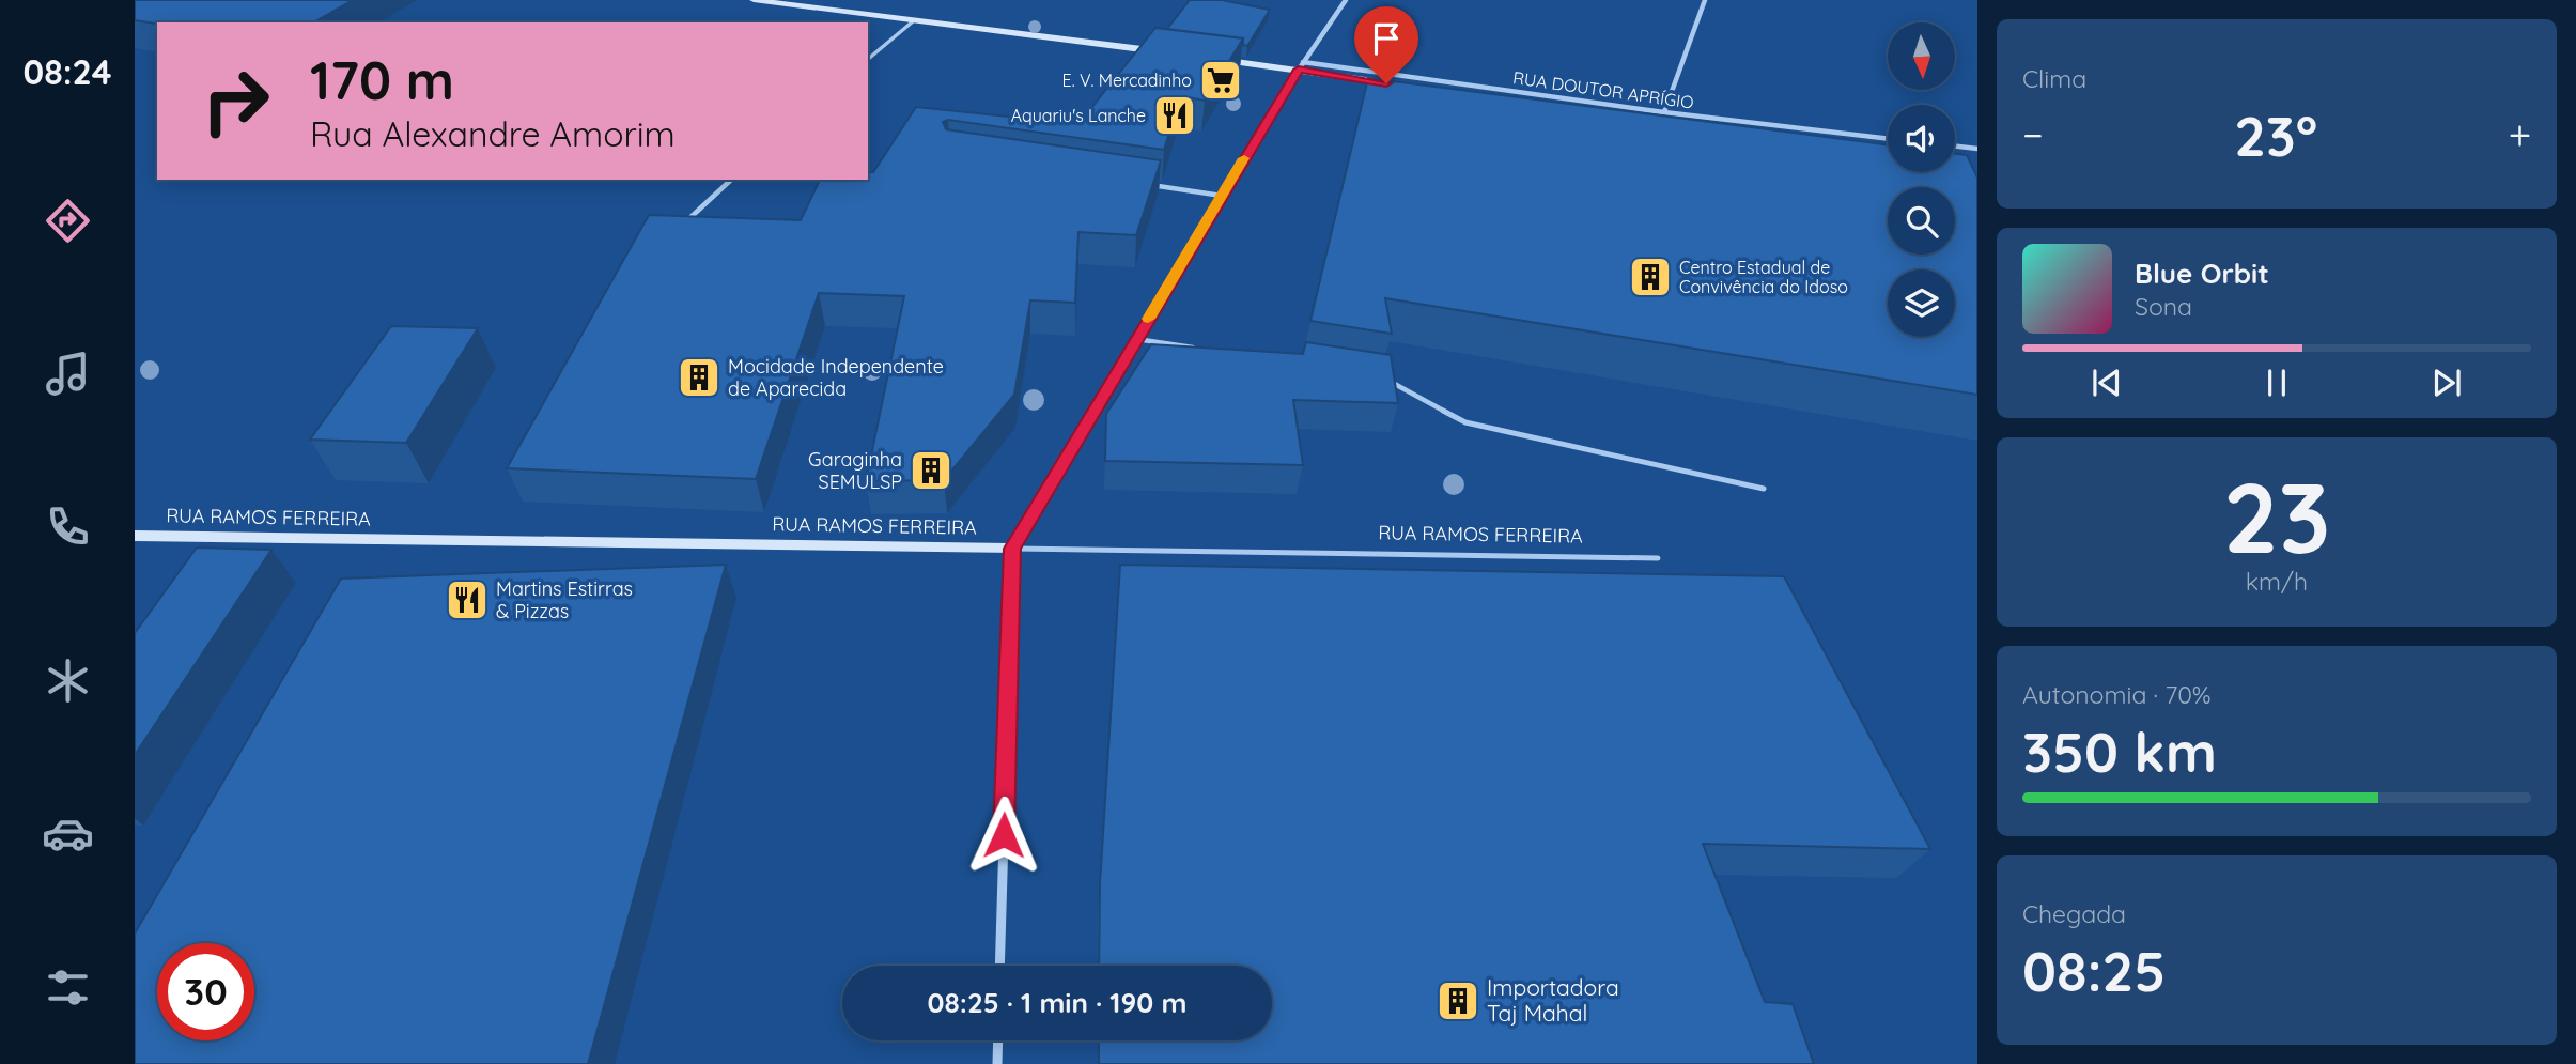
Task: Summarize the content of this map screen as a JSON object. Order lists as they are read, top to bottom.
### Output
{
  "streets": {
    "street": ["RUA DOUTOR APRÍGIO", "RUA RAMOS FERREIRA"]
  },
  "places": {
    "supermarket": ["E. V. Mercadinho"],
    "restaurant": ["Aquariu's Lanche", "Martins Estirras & Pizzas"],
    "building": [
      "Centro Estadual de Convivência do Idoso",
      "Mocidade Independente de Aparecida",
      "Garaginha SEMULSP",
      "Importadora Taj Mahal"
    ]
  },
  "north": "bottom",
  "page": {
    "tabs": "08:24",
    "tile": [
      "Clima",
      ["23", "km/h"],
      ["Autonomia · 70%", "350 km"],
      ["Chegada", "08:25"]
    ],
    "turn": ["170 m", "Rua Alexandre Amorim"],
    "heat": ["−", "23°", "+"],
    "song": ["Blue Orbit", "Sona"],
    "limit": "30",
    "trip": "08:25 · 1 min · 190 m"
  }
}
